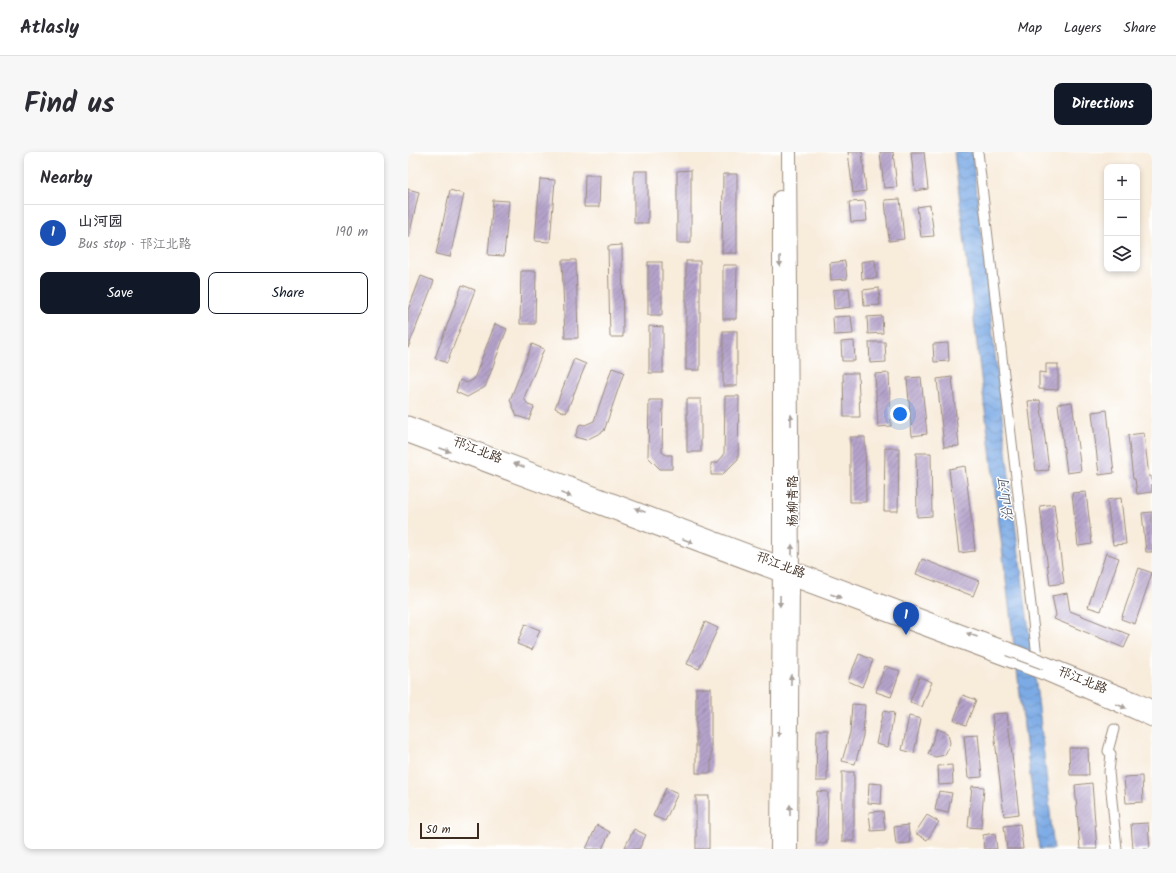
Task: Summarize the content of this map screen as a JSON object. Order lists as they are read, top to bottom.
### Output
{
  "streets": {
    "main road": ["邗江北路", "杨柳青路"]
  },
  "crossings": [
    ["邗江北路", "杨柳青路"]
  ],
  "water": ["沿山河"],
  "scale_bar": "50 m",
  "page": {
    "header": "Atlasly",
    "nav": ["Map", "Layers", "Share"],
    "title": "Find us",
    "buttons": [
      "Directions",
      ["Save", "Share"]
    ],
    "heading": "Nearby",
    "map_buttons": ["+", "−"],
    "list": [
      {
        "mark": "1",
        "name": "山河园",
        "note": "Bus stop · 邗江北路",
        "value": "190 m"
      }
    ],
    "pins": "1",
    "scale": "50 m"
  }
}
